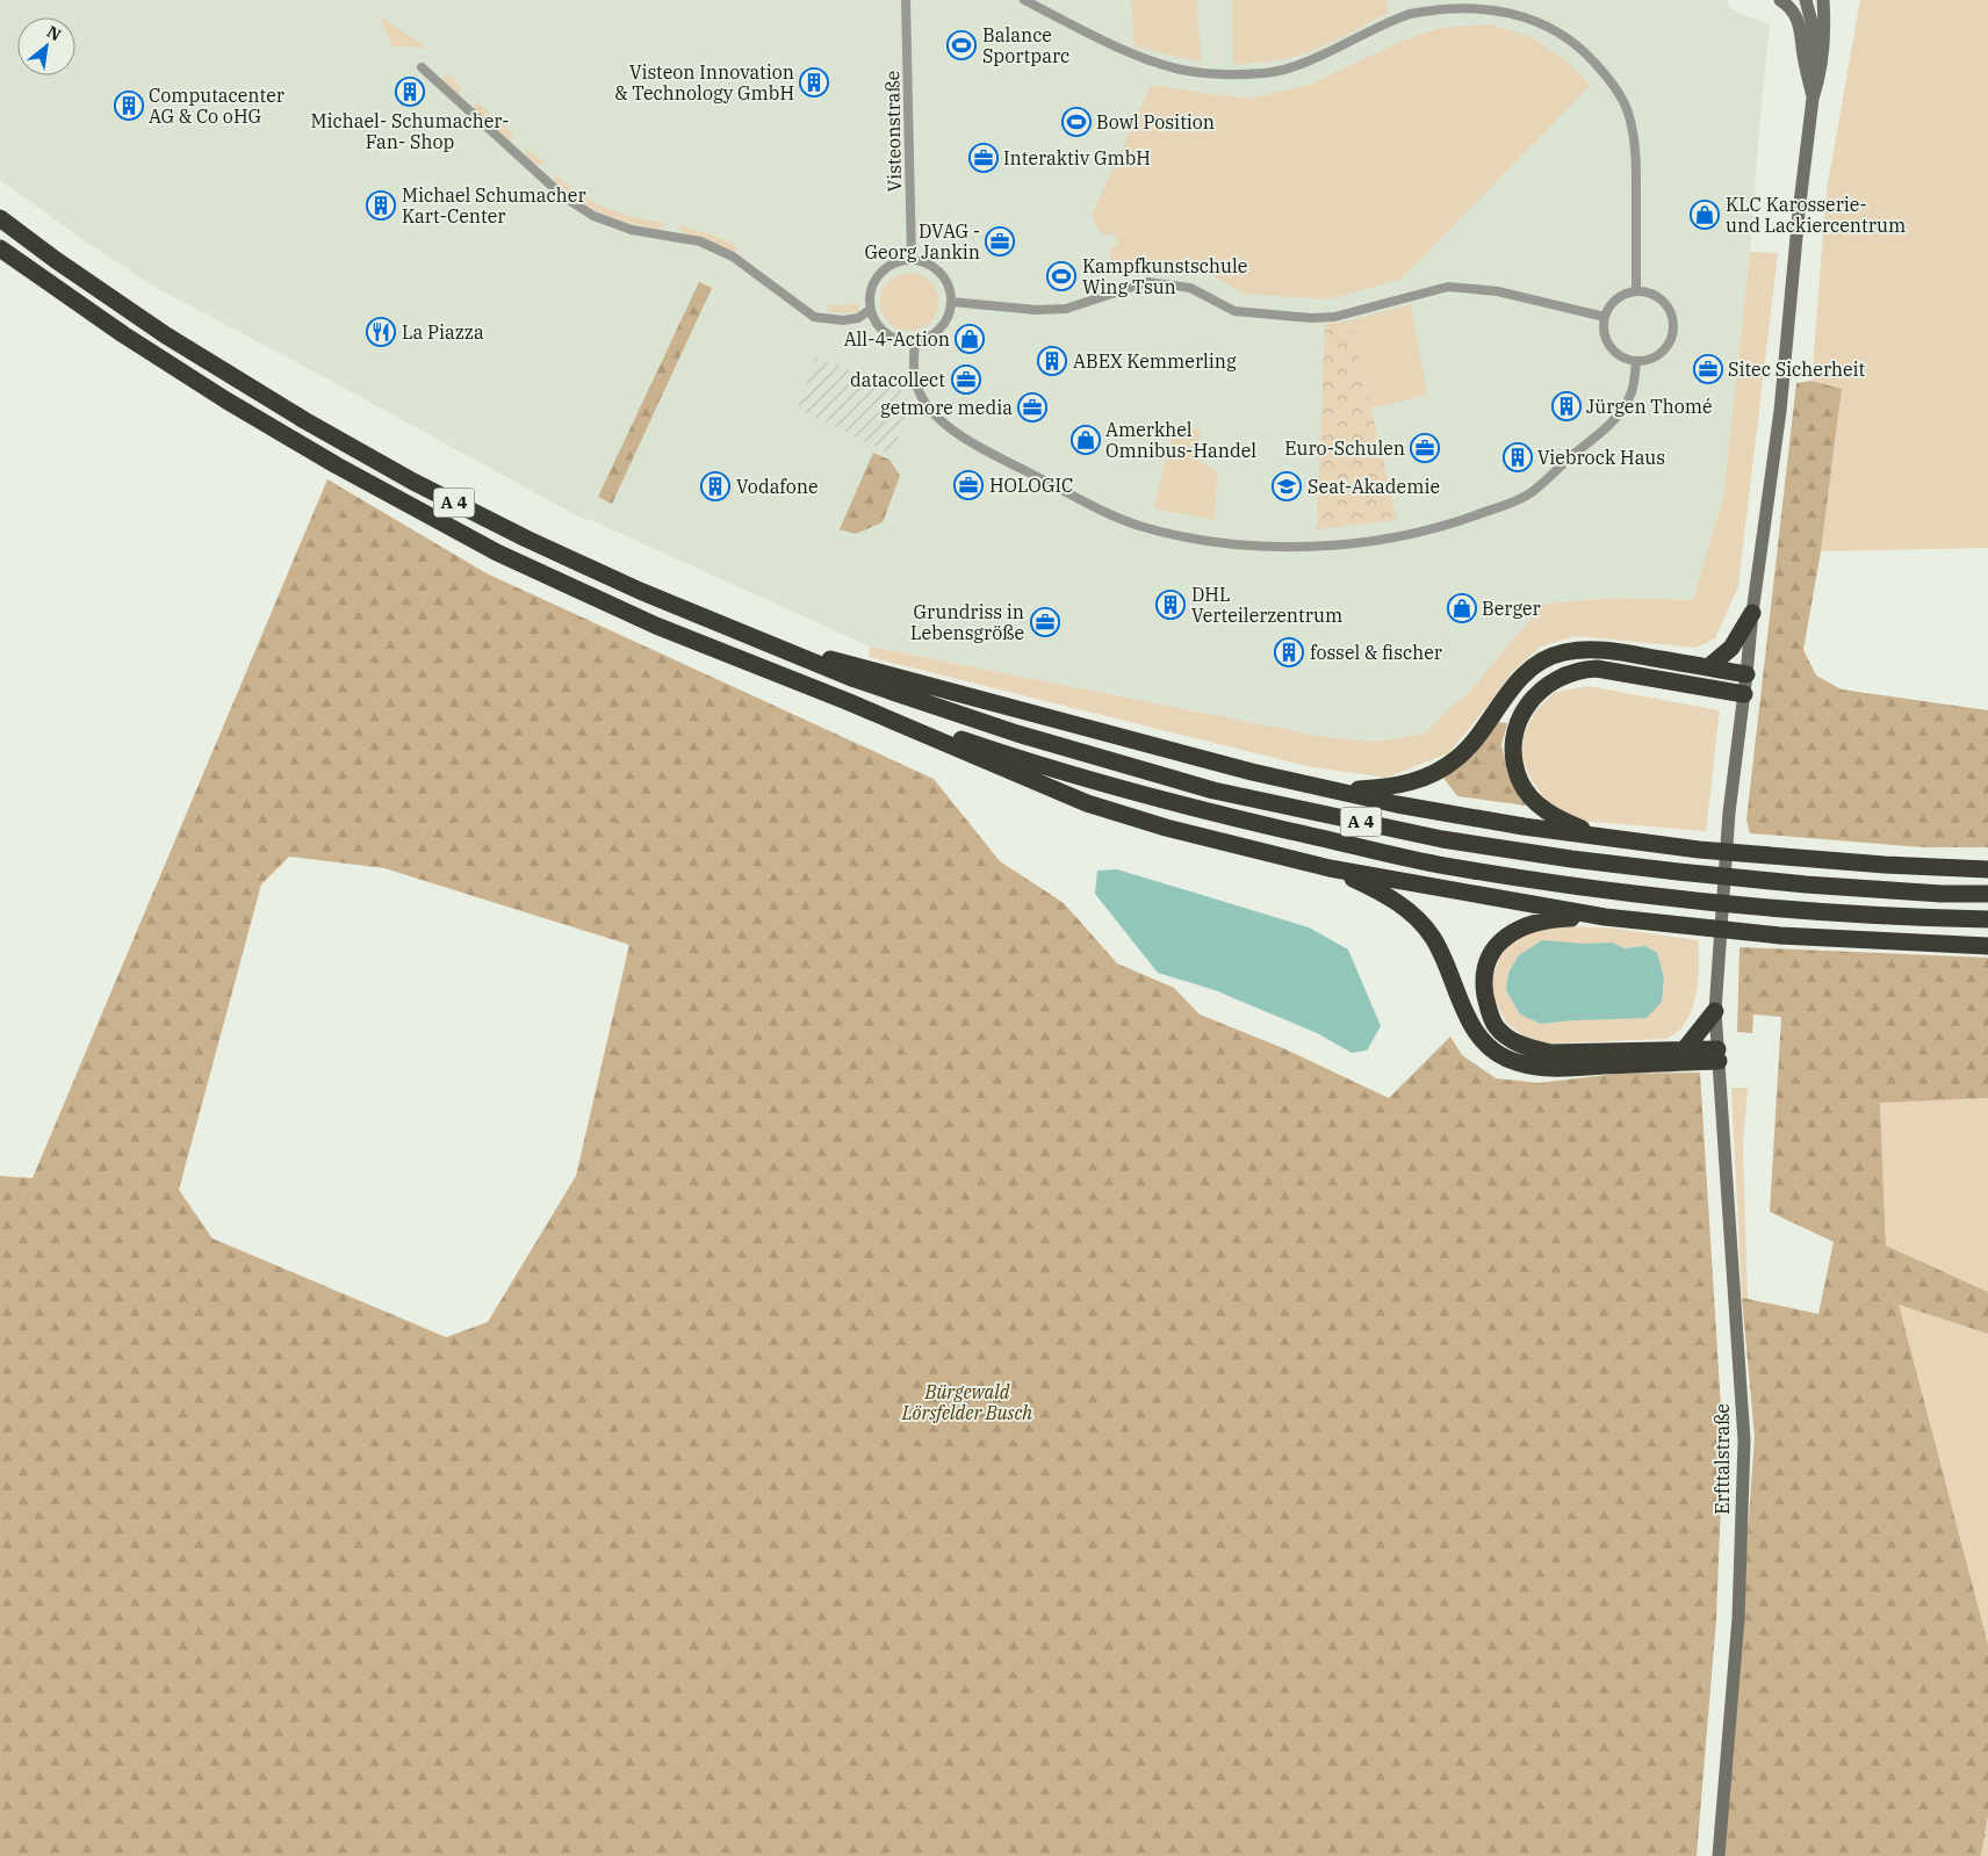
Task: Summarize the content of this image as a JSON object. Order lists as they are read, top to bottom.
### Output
{
  "streets": {
    "highway": ["A 4"],
    "main road": ["Erfttalstraße"],
    "street": ["Visteonstraße"]
  },
  "parks": ["Bürgewald Lörsfelder Busch"],
  "places": {
    "sports": ["Balance Sportparc", "Bowl Position", "Kampfkunstschule Wing Tsun"],
    "building": [
      "Visteon Innovation & Technology GmbH",
      "Michael- Schumacher- Fan- Shop",
      "Computacenter AG & Co oHG",
      "Michael Schumacher Kart-Center",
      "ABEX Kemmerling",
      "Jürgen Thomé",
      "Viebrock Haus",
      "Vodafone",
      "DHL Verteilerzentrum",
      "fossel & fischer"
    ],
    "office": [
      "Interaktiv GmbH",
      "DVAG - Georg Jankin",
      "Sitec Sicherheit",
      "datacollect",
      "getmore media",
      "Euro-Schulen",
      "HOLOGIC",
      "Grundriss in Lebensgröße"
    ],
    "shop": [
      "KLC Karosserie- und Lackiercentrum",
      "All-4-Action",
      "Amerkhel Omnibus-Handel",
      "Berger"
    ],
    "restaurant": ["La Piazza"],
    "school or university": ["Seat-Akademie"]
  },
  "north": "top right"
}
